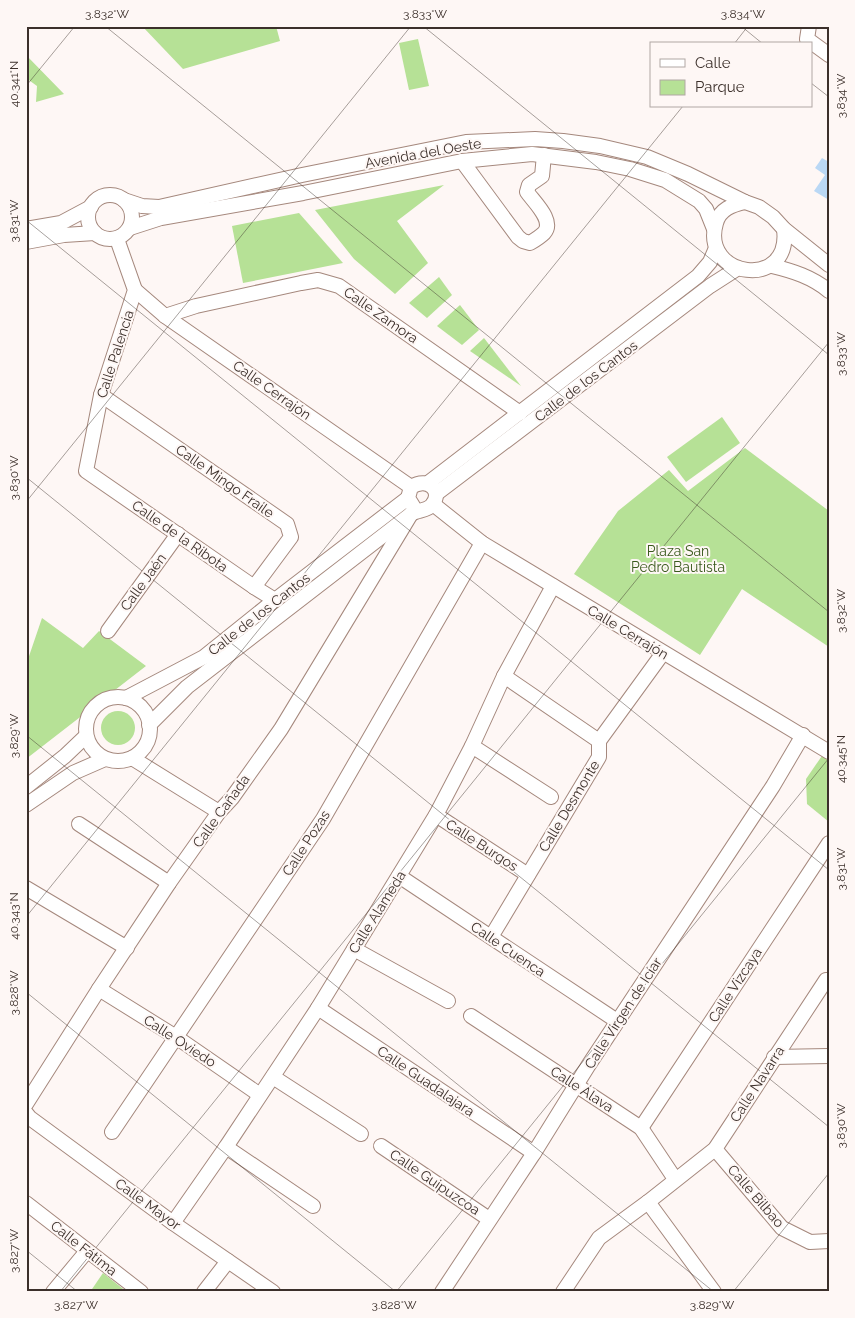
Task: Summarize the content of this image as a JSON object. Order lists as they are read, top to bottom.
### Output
{
  "streets": {
    "street": [
      "Avenida del Oeste",
      "Calle Zamora",
      "Calle Palencia",
      "Calle de los Cantos",
      "Calle Cerrajón",
      "Calle Mingo Fraile",
      "Calle de la Ribota",
      "Calle Jaén",
      "Calle Desmonte",
      "Calle Cañada",
      "Calle Pozas",
      "Calle Burgos",
      "Calle Alameda",
      "Calle Cuenca",
      "Calle Vizcaya",
      "Calle Virgen de Icíar",
      "Calle Oviedo",
      "Calle Guadalajara",
      "Calle Navarra",
      "Calle Álava",
      "Calle Guipuzcoa",
      "Calle Bilbao",
      "Calle Mayor",
      "Calle Fátima"
    ]
  },
  "crossings": [
    ["Avenida del Oeste", "Calle de los Cantos"],
    ["Calle Zamora", "Calle de los Cantos"],
    ["Calle Zamora", "Calle Cerrajón"],
    ["Calle Palencia", "Calle Cerrajón"],
    ["Calle Palencia", "Calle Mingo Fraile"],
    ["Calle Palencia", "Calle de la Ribota"],
    ["Calle de los Cantos", "Calle Cerrajón"],
    ["Calle de los Cantos", "Calle de la Ribota"],
    ["Calle de los Cantos", "Calle Cañada"],
    ["Calle Cerrajón", "Calle Desmonte"],
    ["Calle Cerrajón", "Calle Pozas"],
    ["Calle Cerrajón", "Calle Alameda"],
    ["Calle Cerrajón", "Calle Virgen de Icíar"],
    ["Calle Mingo Fraile", "Calle de la Ribota"],
    ["Calle de la Ribota", "Calle Jaén"],
    ["Calle Desmonte", "Calle Burgos"],
    ["Calle Desmonte", "Calle Cuenca"],
    ["Calle Cañada", "Calle Oviedo"],
    ["Calle Cañada", "Calle Mayor"],
    ["Calle Pozas", "Calle Oviedo"],
    ["Calle Burgos", "Calle Alameda"],
    ["Calle Alameda", "Calle Cuenca"],
    ["Calle Alameda", "Calle Oviedo"],
    ["Calle Alameda", "Calle Guadalajara"],
    ["Calle Alameda", "Calle Mayor"],
    ["Calle Cuenca", "Calle Virgen de Icíar"],
    ["Calle Vizcaya", "Calle Álava"],
    ["Calle Virgen de Icíar", "Calle Guadalajara"],
    ["Calle Virgen de Icíar", "Calle Álava"],
    ["Calle Virgen de Icíar", "Calle Guipuzcoa"],
    ["Calle Navarra", "Calle Álava"],
    ["Calle Navarra", "Calle Bilbao"]
  ],
  "parks": ["Plaza San Pedro Bautista"],
  "legend": ["Calle", "Parque"],
  "coordinates": [
    "3.832°W",
    "3.833°W",
    "3.834°W",
    "40.341°N",
    "3.831°W",
    "3.830°W",
    "3.829°W",
    "40.345°N",
    "40.343°N",
    "3.828°W",
    "3.827°W"
  ]
}
